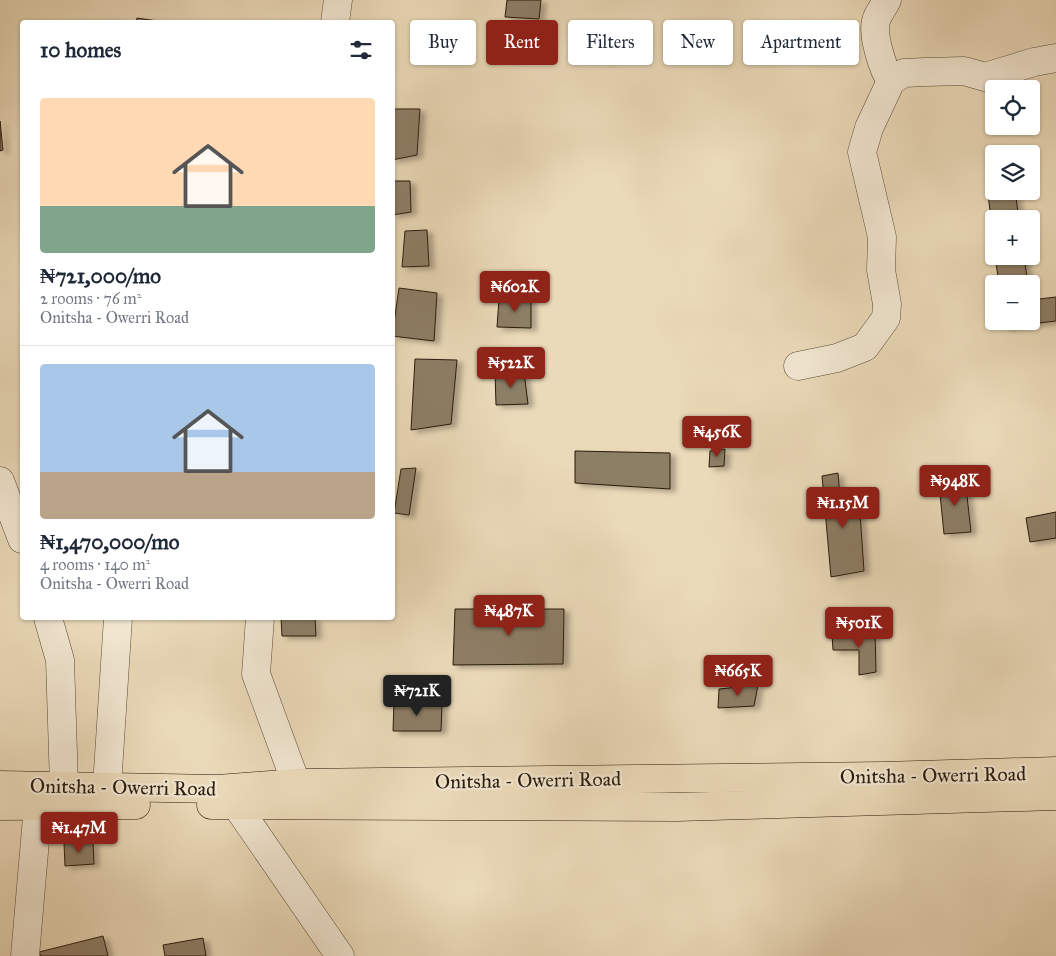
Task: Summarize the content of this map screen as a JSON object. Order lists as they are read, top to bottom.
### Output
{
  "streets": {
    "highway": ["Onitsha - Owerri Road"]
  },
  "page": {
    "chip": [
      "Buy",
      "Rent",
      "Filters",
      "New",
      "Apartment"
    ],
    "heading": "10 homes",
    "map_buttons": ["+", "−"],
    "list": [
      {
        "name": "₦721,000/mo",
        "note": "2 rooms · 76 m² · Onitsha - Owerri Road"
      },
      {
        "name": "₦1,470,000/mo",
        "note": "4 rooms · 140 m² · Onitsha - Owerri Road"
      }
    ],
    "price": [
      "₦602K",
      "₦522K",
      "₦456K",
      "₦948K",
      "₦1.15M",
      "₦487K",
      "₦501K",
      "₦665K",
      "₦721K",
      "₦1.47M"
    ]
  }
}
